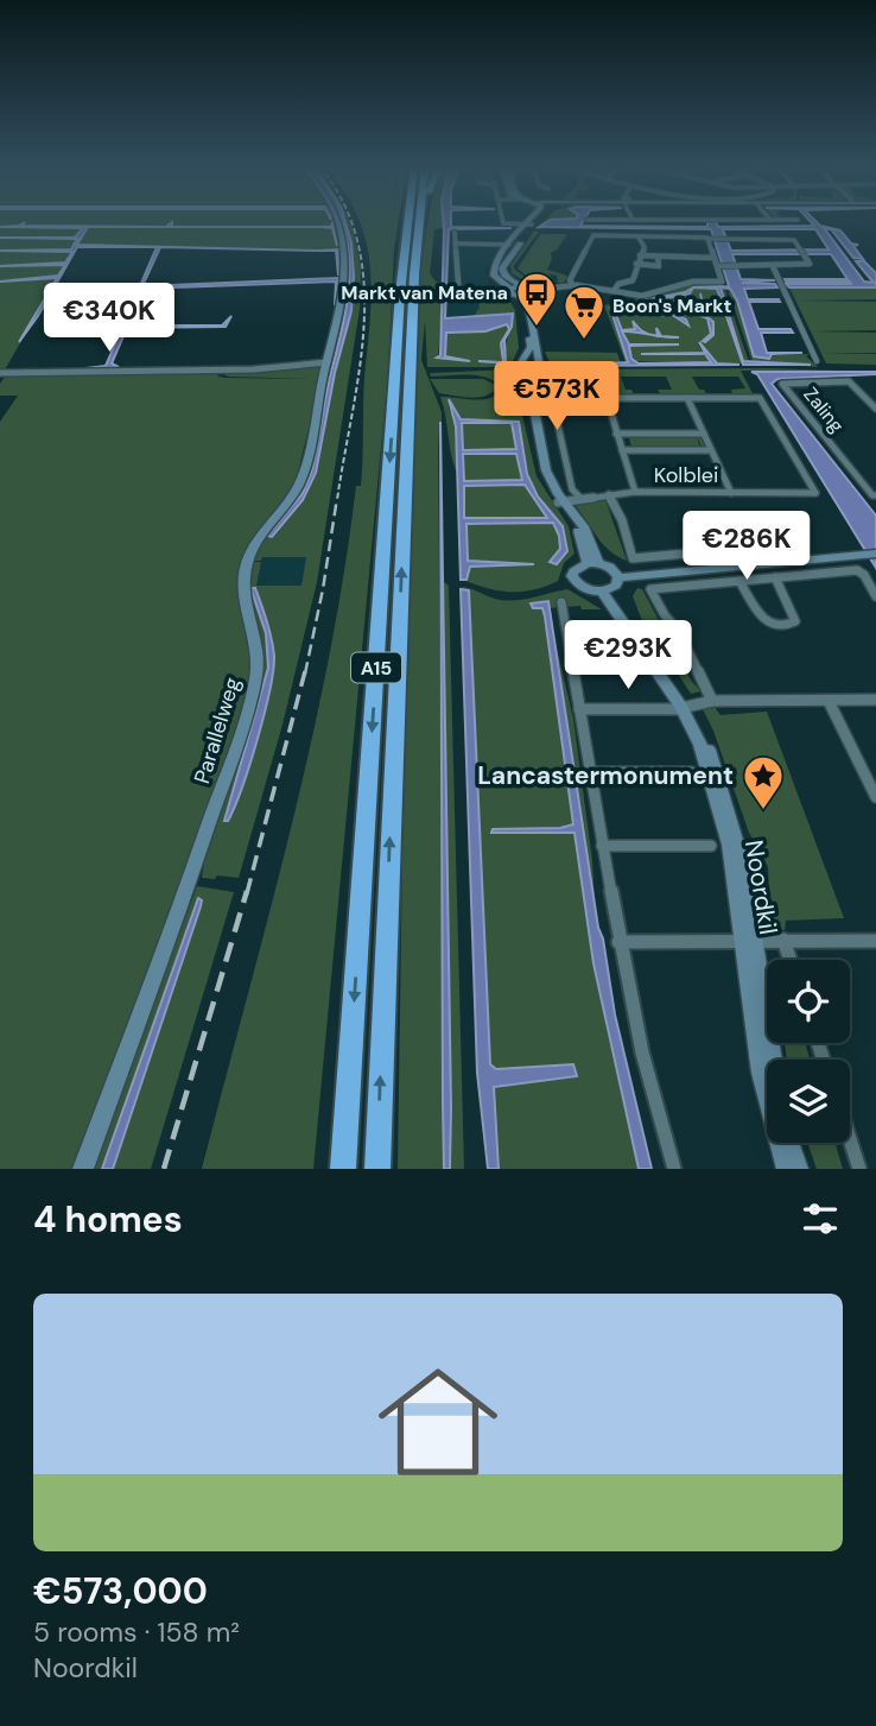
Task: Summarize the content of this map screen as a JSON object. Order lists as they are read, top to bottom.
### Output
{
  "streets": {
    "highway": ["A15"],
    "street": [
      "Zaling",
      "Kolblei",
      "Parallelweg",
      "Noordkil"
    ]
  },
  "places": {
    "bus stop": ["Markt van Matena"],
    "supermarket": ["Boon's Markt"],
    "place": ["Lancastermonument"]
  },
  "page": {
    "price": [
      "€340K",
      "€573K",
      "€286K",
      "€293K"
    ],
    "heading": "4 homes",
    "list": [
      {
        "name": "€573,000",
        "note": "5 rooms · 158 m² · Noordkil"
      }
    ]
  }
}
